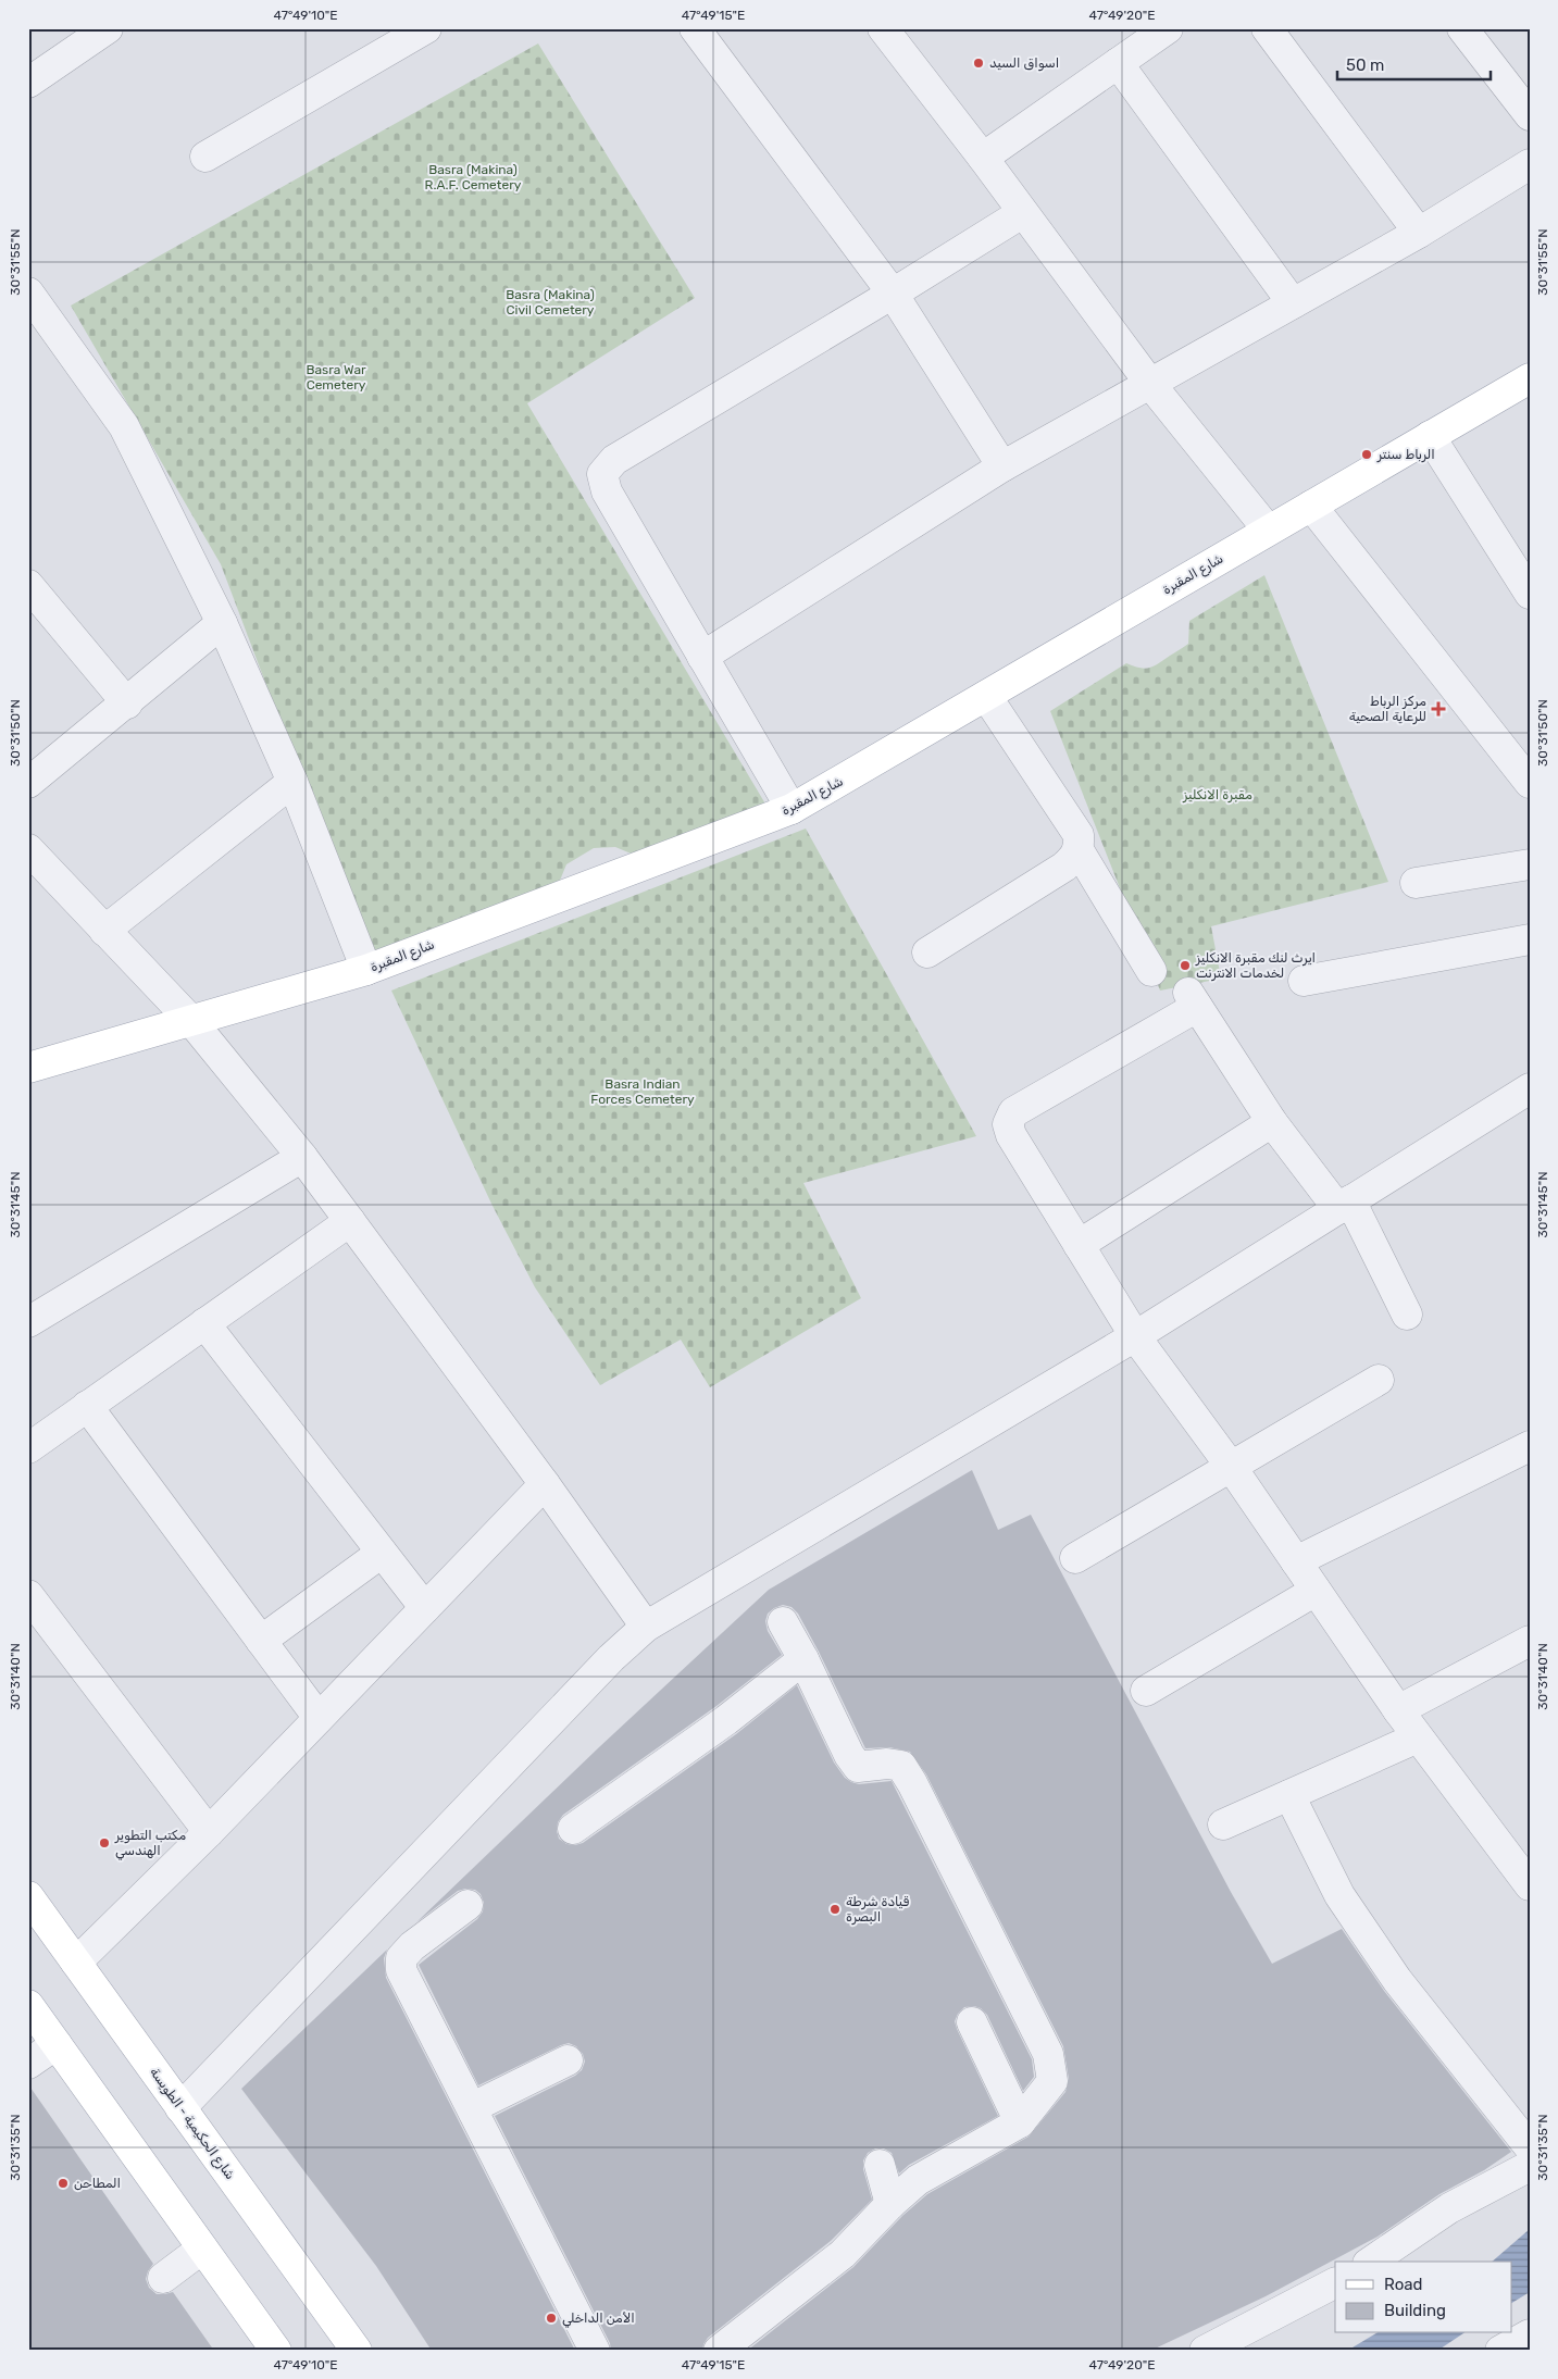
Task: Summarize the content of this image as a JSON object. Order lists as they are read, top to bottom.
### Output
{
  "streets": {
    "main road": ["شارع المقبرة", "شارع الحكيمية - الطويسة"]
  },
  "parks": [
    "Basra (Makina) R.A.F. Cemetery",
    "Basra (Makina) Civil Cemetery",
    "Basra War Cemetery",
    "مقبرة الانكليز",
    "Basra Indian Forces Cemetery"
  ],
  "places": {
    "other": [
      "اسواق السيد",
      "الرباط سنتر",
      "ايرث لنك مقبرة الانكليز لخدمات الانترنت",
      "مكتب التطوير الهندسي",
      "قيادة شرطة البصرة",
      "المطاحن",
      "الأمن الداخلي"
    ],
    "health": ["مركز الرباط للرعاية الصحية"]
  },
  "legend": ["Road", "Building"],
  "scale_bar": "50 m",
  "coordinates": [
    "47°49'10\"E",
    "47°49'15\"E",
    "47°49'20\"E",
    "30°31'55\"N",
    "30°31'50\"N",
    "30°31'45\"N",
    "30°31'40\"N",
    "30°31'35\"N"
  ]
}
